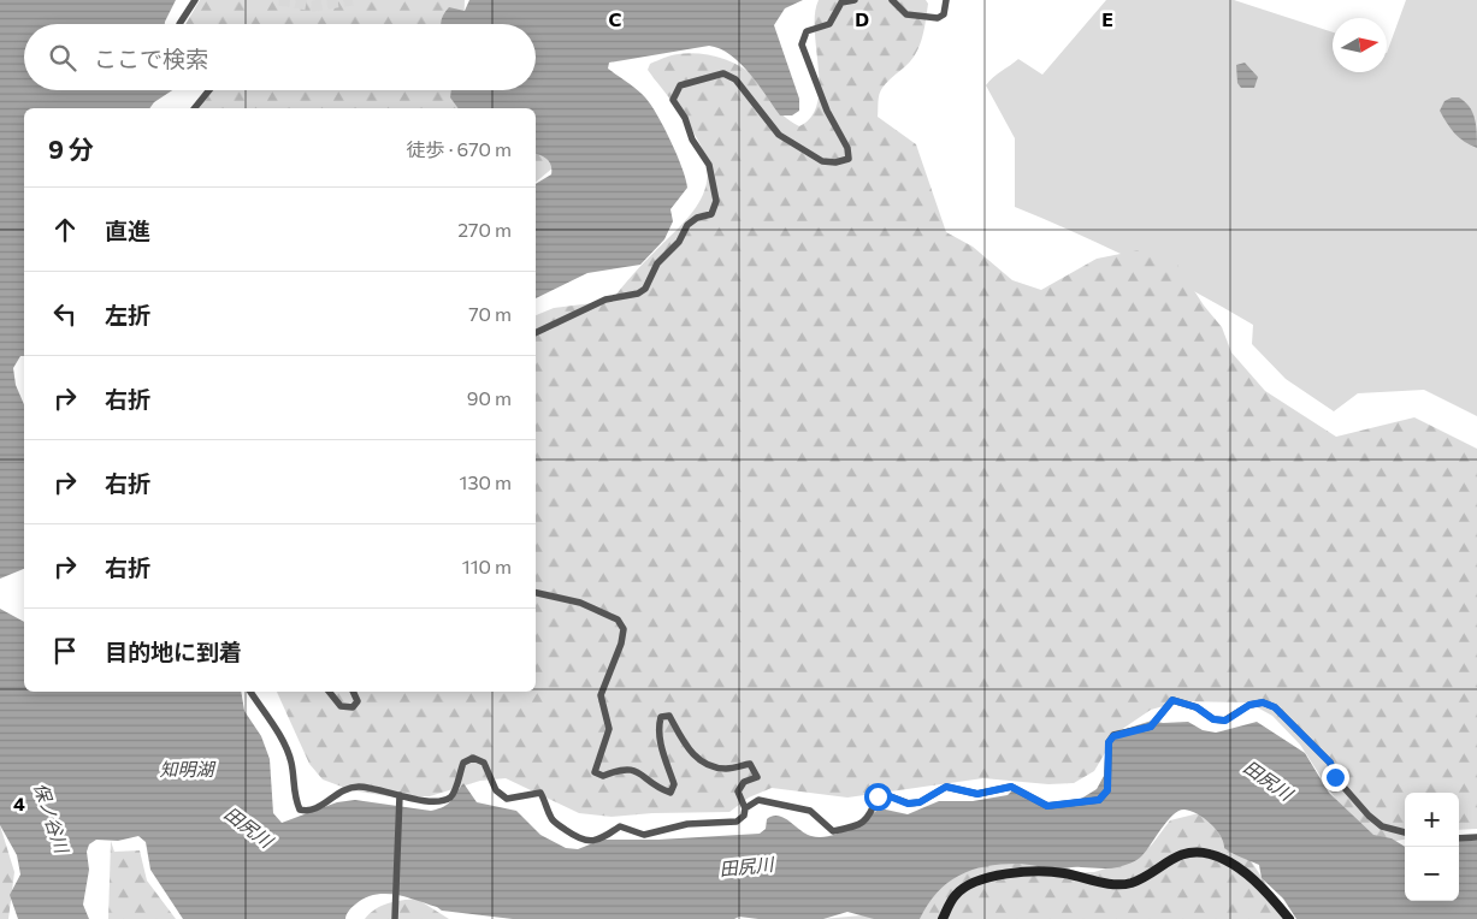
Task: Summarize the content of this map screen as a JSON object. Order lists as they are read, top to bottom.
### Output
{
  "water": ["知明湖", "田尻川", "保ノ谷川"],
  "north": "right",
  "page": {
    "search": "ここで検索",
    "heading": ["9 分", "徒歩 · 670 m"],
    "list": [
      ["直進", "270 m"],
      ["左折", "70 m"],
      ["右折", "90 m"],
      ["右折", "130 m"],
      ["右折", "110 m"],
      "目的地に到着"
    ],
    "map_buttons": ["+", "−"]
  },
  "grid": {
    "columns": ["C", "D", "E"],
    "rows": ["4"]
  }
}
